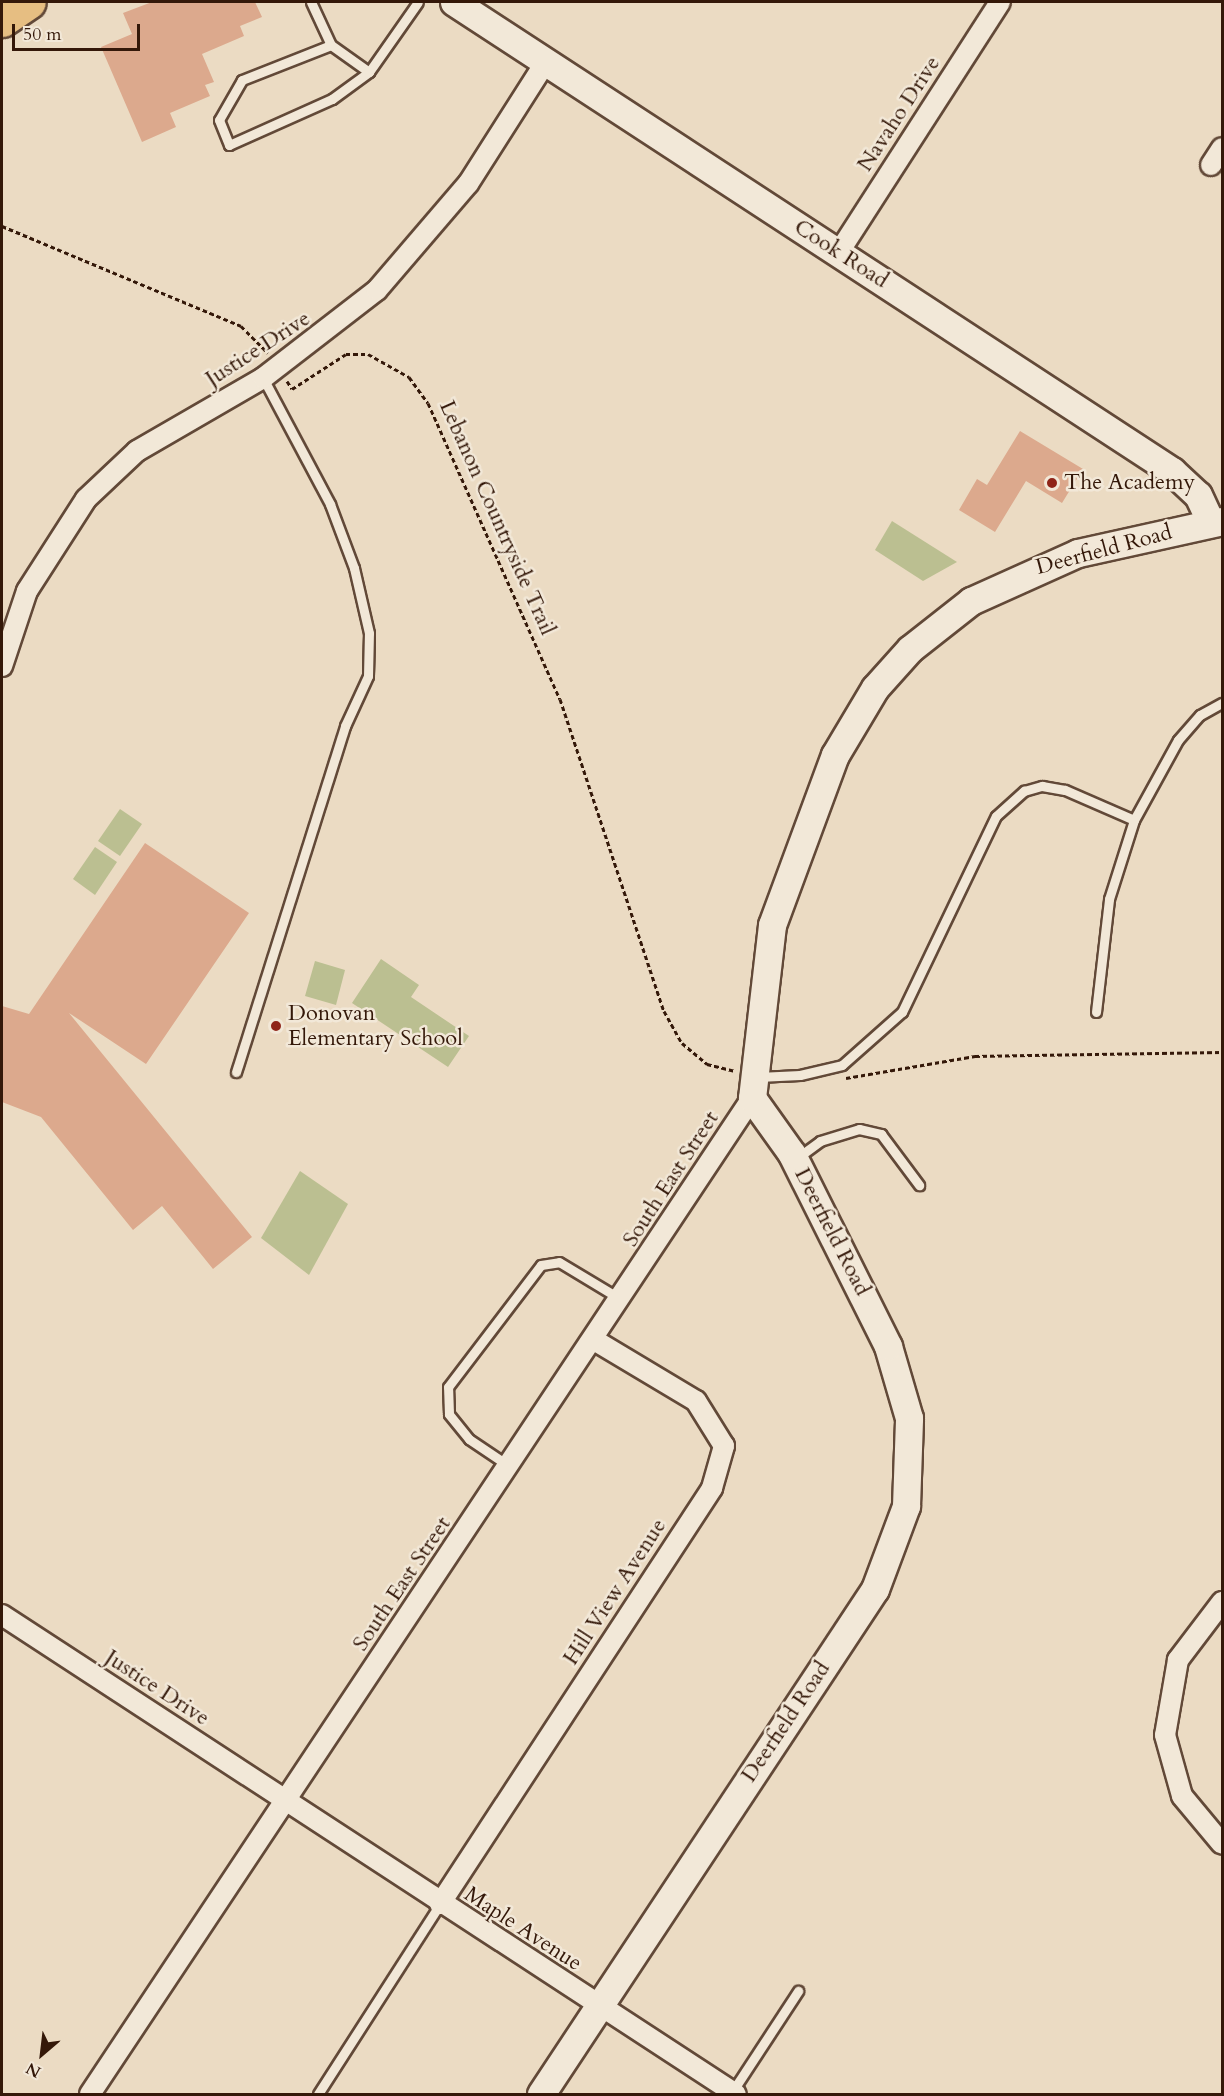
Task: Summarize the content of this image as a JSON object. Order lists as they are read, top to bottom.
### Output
{
  "streets": {
    "street": [
      "Navaho Drive",
      "Cook Road",
      "Justice Drive",
      "Deerfield Road",
      "South East Street",
      "Hill View Avenue",
      "Maple Avenue"
    ],
    "path": ["Lebanon Countryside Trail"]
  },
  "crossings": [
    ["Navaho Drive", "Cook Road"],
    ["Cook Road", "Justice Drive"],
    ["Cook Road", "Deerfield Road"],
    ["Justice Drive", "Lebanon Countryside Trail"],
    ["Justice Drive", "South East Street"],
    ["Justice Drive", "Maple Avenue"],
    ["Lebanon Countryside Trail", "Deerfield Road"],
    ["Lebanon Countryside Trail", "South East Street"],
    ["Deerfield Road", "South East Street"],
    ["Deerfield Road", "Maple Avenue"],
    ["South East Street", "Hill View Avenue"],
    ["South East Street", "Maple Avenue"],
    ["Hill View Avenue", "Maple Avenue"]
  ],
  "places": ["The Academy", "Donovan Elementary School"],
  "scale_bar": "50 m",
  "north": "bottom left"
}
